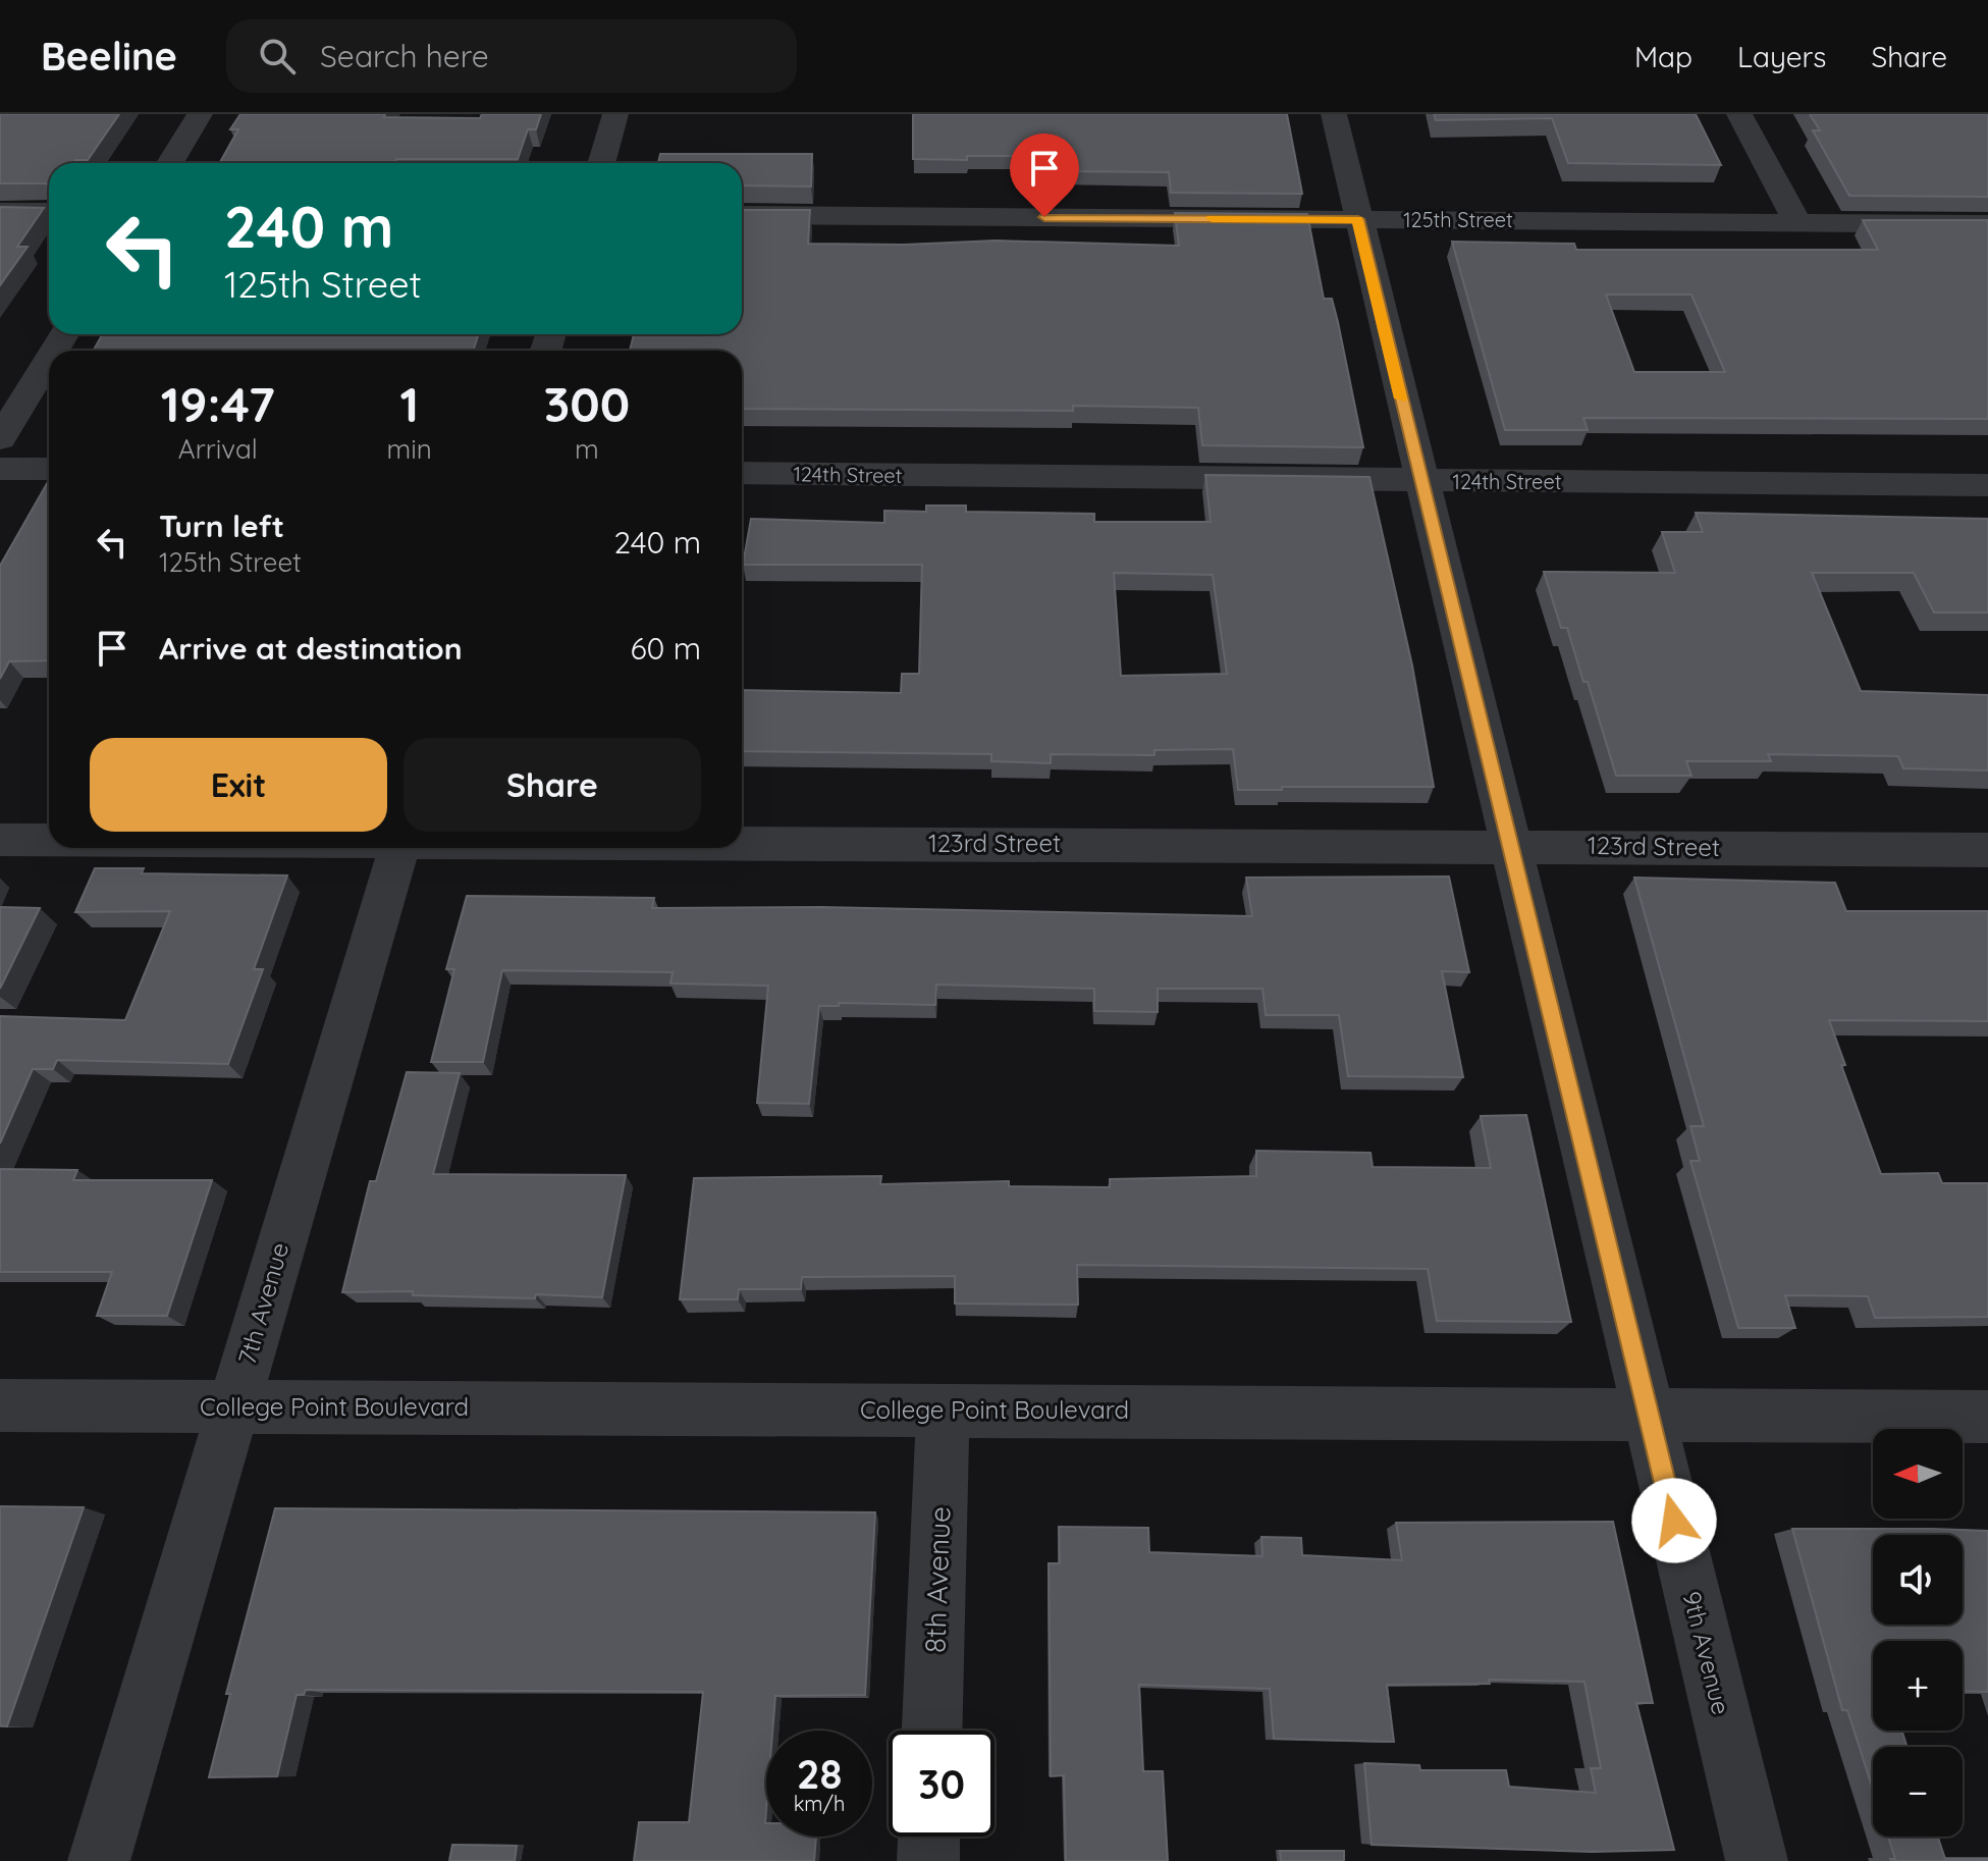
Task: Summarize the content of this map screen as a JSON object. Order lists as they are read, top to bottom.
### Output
{
  "streets": {
    "street": [
      "125th Street",
      "124th Street",
      "123rd Street",
      "7th Avenue",
      "College Point Boulevard",
      "8th Avenue",
      "9th Avenue"
    ]
  },
  "crossings": [
    ["125th Street", "9th Avenue"],
    ["124th Street", "9th Avenue"],
    ["123rd Street", "9th Avenue"],
    ["7th Avenue", "College Point Boulevard"],
    ["College Point Boulevard", "8th Avenue"],
    ["College Point Boulevard", "9th Avenue"]
  ],
  "north": "left",
  "page": {
    "header": "Beeline",
    "search": "Search here",
    "nav": ["Map", "Layers", "Share"],
    "turn": ["240 m", "125th Street"],
    "eta": [
      "19:47",
      "Arrival",
      "1",
      "min",
      "300",
      "m"
    ],
    "list": [
      {
        "name": "Turn left",
        "note": "125th Street",
        "value": "240 m"
      },
      {
        "name": "Arrive at destination",
        "value": "60 m"
      }
    ],
    "buttons": ["Exit", "Share"],
    "map_buttons": ["+", "−"],
    "speed": "28 km/h",
    "limit": "30"
  }
}
